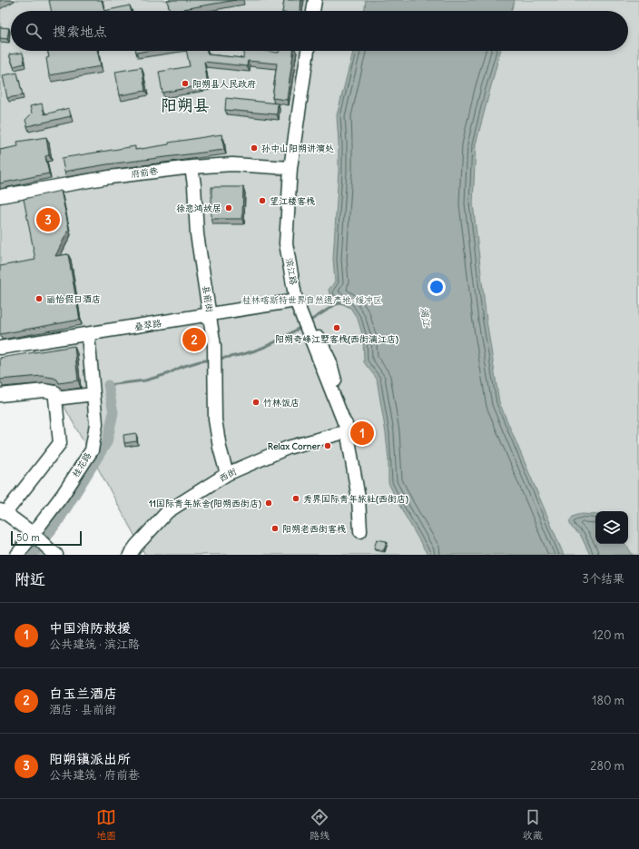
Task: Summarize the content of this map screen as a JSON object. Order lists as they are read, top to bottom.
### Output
{
  "streets": {
    "street": [
      "府前巷",
      "滨江路",
      "县前街",
      "叠翠路",
      "桂花路",
      "西街"
    ]
  },
  "crossings": [
    ["府前巷", "滨江路"],
    ["府前巷", "县前街"],
    ["滨江路", "叠翠路"],
    ["滨江路", "西街"],
    ["县前街", "叠翠路"],
    ["县前街", "西街"],
    ["叠翠路", "桂花路"]
  ],
  "districts": ["阳朔县"],
  "water": ["漓江"],
  "parks": ["桂林喀斯特世界自然遗产地-缓冲区"],
  "places": [
    "阳朔县人民政府",
    "孙中山阳朔讲演处",
    "望江楼客栈",
    "徐悲鸿故居",
    "丽怡假日酒店",
    "阳朔奇峰江墅客栈(西街漓江店)",
    "竹林饭店",
    "Relax Corner",
    "秀界国际青年旅社(西街店)",
    "11国际青年旅舍(阳朔西街店)",
    "阳朔老西街客栈"
  ],
  "scale_bar": "50 m",
  "page": {
    "search": "搜索地点",
    "pins": ["3", "2", "1"],
    "scale": "50 m",
    "heading": ["附近", "3个结果"],
    "list": [
      {
        "mark": "1",
        "name": "中国消防救援",
        "note": "公共建筑 · 滨江路",
        "value": "120 m"
      },
      {
        "mark": "2",
        "name": "白玉兰酒店",
        "note": "酒店 · 县前街",
        "value": "180 m"
      },
      {
        "mark": "3",
        "name": "阳朔镇派出所",
        "note": "公共建筑 · 府前巷",
        "value": "280 m"
      }
    ],
    "nav": ["地图", "路线", "收藏"]
  }
}
